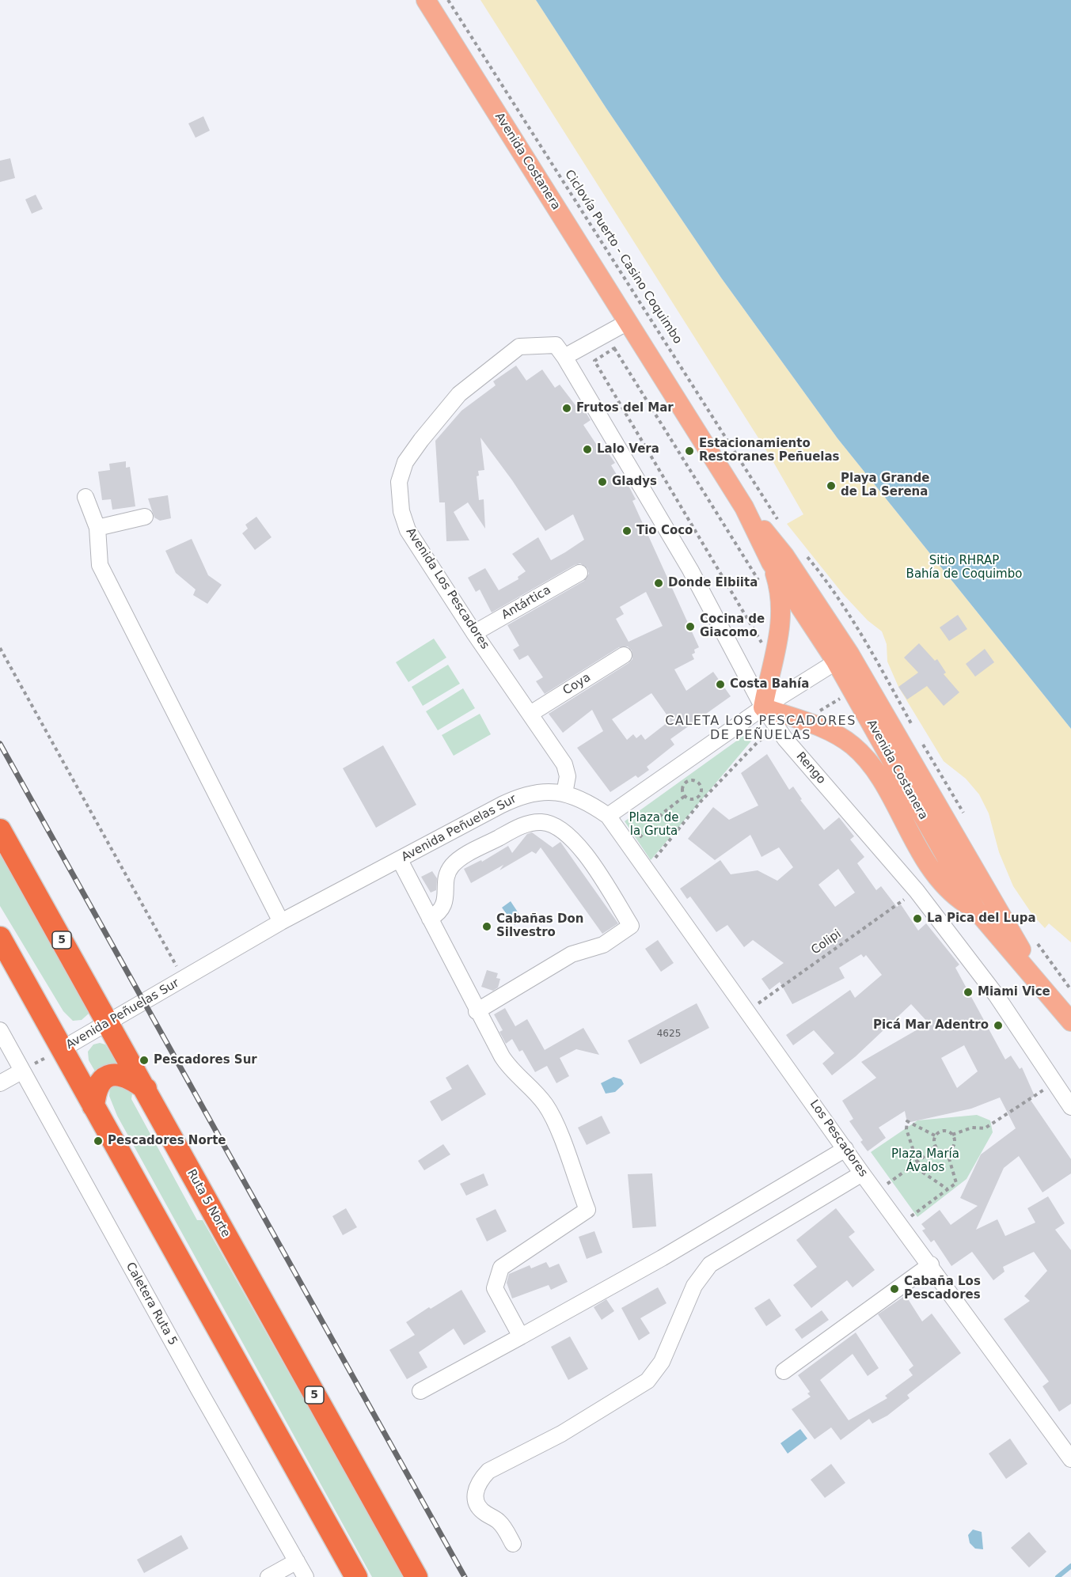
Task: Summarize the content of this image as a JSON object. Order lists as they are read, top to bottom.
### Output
{
  "streets": {
    "highway": ["5", "Ruta 5 Norte"],
    "main road": ["Avenida Costanera"],
    "street": [
      "Avenida Los Pescadores",
      "Antártica",
      "Coya",
      "Rengo",
      "Avenida Peñuelas Sur",
      "Los Pescadores",
      "Caletera Ruta 5"
    ],
    "path": ["Ciclovía Puerto - Casino Coquimbo", "Colipi"]
  },
  "crossings": [
    ["Avenida Los Pescadores", "Antártica"],
    ["Avenida Los Pescadores", "Coya"],
    ["Avenida Los Pescadores", "Rengo"],
    ["Avenida Los Pescadores", "Avenida Peñuelas Sur"],
    ["Rengo", "Colipi"],
    ["Avenida Peñuelas Sur", "Los Pescadores"],
    ["Avenida Peñuelas Sur", "Ruta 5 Norte"],
    ["Colipi", "Los Pescadores"]
  ],
  "districts": ["CALETA LOS PESCADORES DE PEÑUELAS"],
  "parks": ["Sitio RHRAP Bahía de Coquimbo", "Plaza de la Gruta", "Plaza María Ávalos"],
  "places": [
    "Frutos del Mar",
    "Lalo Vera",
    "Estacionamiento Restoranes Peñuelas",
    "Gladys",
    "Playa Grande de La Serena",
    "Tio Coco",
    "Donde Elbiita",
    "Cocina de Giacomo",
    "Costa Bahía",
    "La Pica del Lupa",
    "Cabañas Don Silvestro",
    "Miami Vice",
    "Picá Mar Adentro",
    "Pescadores Sur",
    "Pescadores Norte",
    "Cabaña Los Pescadores"
  ],
  "house_numbers": ["4625"]
}
